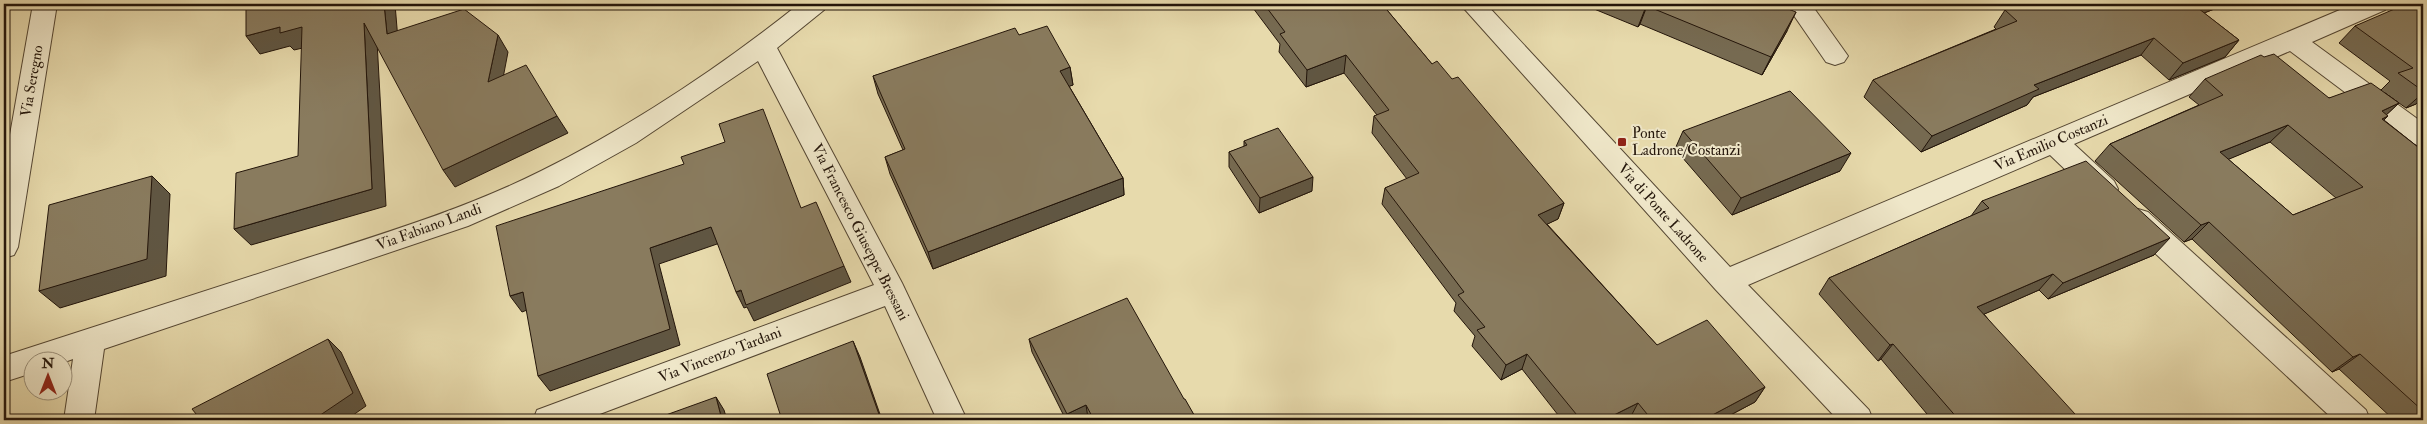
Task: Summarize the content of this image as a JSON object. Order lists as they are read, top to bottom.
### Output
{
  "streets": {
    "street": [
      "Via Seregno",
      "Via Emilio Costanzi",
      "Via di Ponte Ladrone",
      "Via Fabiano Landi",
      "Via Francesco Giuseppe Bressani",
      "Via Vincenzo Tardani"
    ]
  },
  "crossings": [
    ["Via Emilio Costanzi", "Via di Ponte Ladrone"],
    ["Via Fabiano Landi", "Via Francesco Giuseppe Bressani"],
    ["Via Francesco Giuseppe Bressani", "Via Vincenzo Tardani"]
  ],
  "places": {
    "transit": ["Ponte Ladrone/Costanzi"]
  },
  "north": "top"
}
